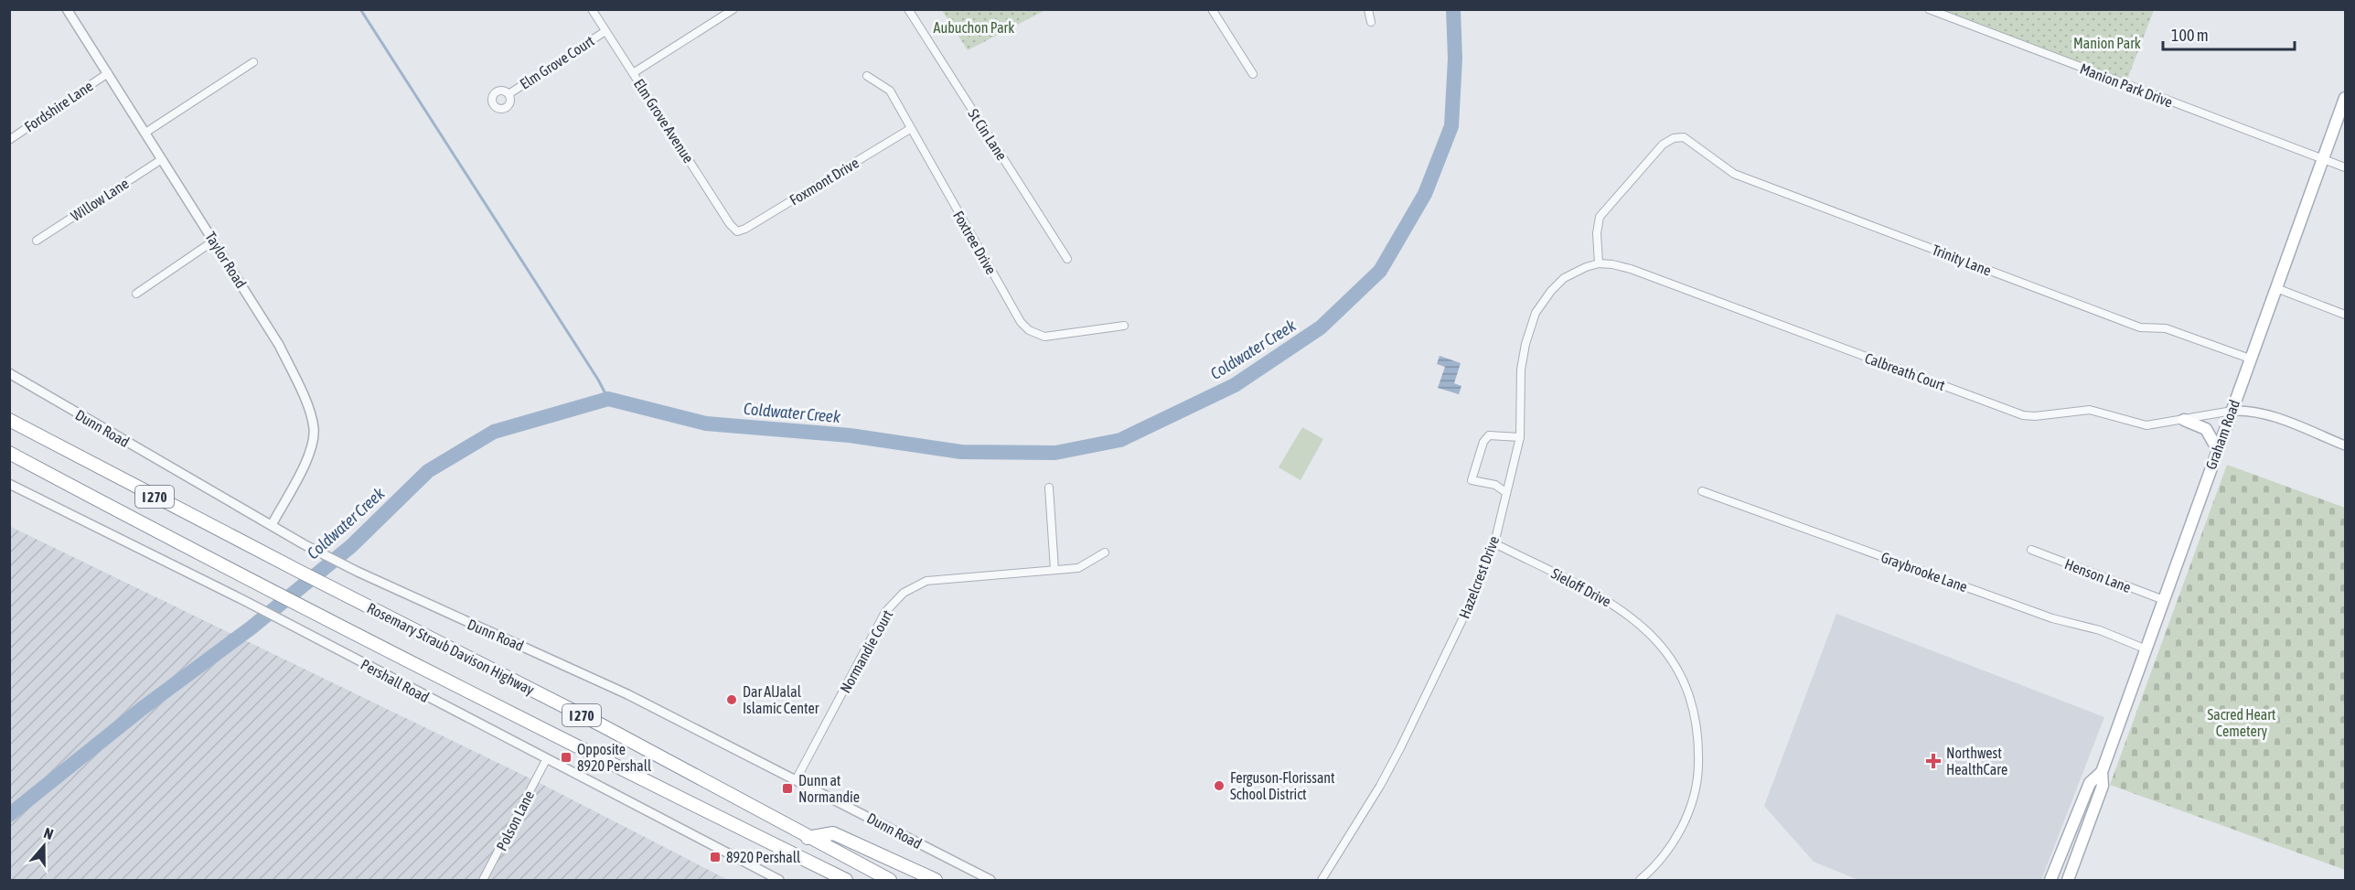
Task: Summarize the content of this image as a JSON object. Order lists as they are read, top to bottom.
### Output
{
  "streets": {
    "highway": ["I 270", "Rosemary Straub Davison Highway"],
    "main road": ["Graham Road"],
    "street": [
      "Elm Grove Court",
      "Manion Park Drive",
      "Fordshire Lane",
      "Elm Grove Avenue",
      "St Cin Lane",
      "Foxmont Drive",
      "Willow Lane",
      "Foxtree Drive",
      "Taylor Road",
      "Trinity Lane",
      "Calbreath Court",
      "Dunn Road",
      "Graybrooke Lane",
      "Henson Lane",
      "Hazelcrest Drive",
      "Sieloff Drive",
      "Normandie Court",
      "Pershall Road",
      "Polson Lane"
    ]
  },
  "crossings": [
    ["Elm Grove Court", "Elm Grove Avenue"],
    ["Manion Park Drive", "Graham Road"],
    ["Fordshire Lane", "Taylor Road"],
    ["Elm Grove Avenue", "Foxmont Drive"],
    ["Foxmont Drive", "Foxtree Drive"],
    ["Willow Lane", "Taylor Road"],
    ["Taylor Road", "Dunn Road"],
    ["Trinity Lane", "Calbreath Court"],
    ["Trinity Lane", "Graham Road"],
    ["Calbreath Court", "Graham Road"],
    ["Calbreath Court", "Hazelcrest Drive"],
    ["Dunn Road", "Normandie Court"],
    ["Graham Road", "Graybrooke Lane"],
    ["Graham Road", "Henson Lane"],
    ["Hazelcrest Drive", "Sieloff Drive"],
    ["Pershall Road", "Polson Lane"]
  ],
  "water": ["Coldwater Creek"],
  "parks": ["Aubuchon Park", "Manion Park", "Sacred Heart Cemetery"],
  "places": {
    "other": ["Dar AlJalal Islamic Center", "Ferguson-Florissant School District"],
    "transit": ["Opposite 8920 Pershall", "Dunn at Normandie", "8920 Pershall"],
    "health": ["Northwest HealthCare"]
  },
  "scale_bar": "100 m",
  "north": "top"
}
